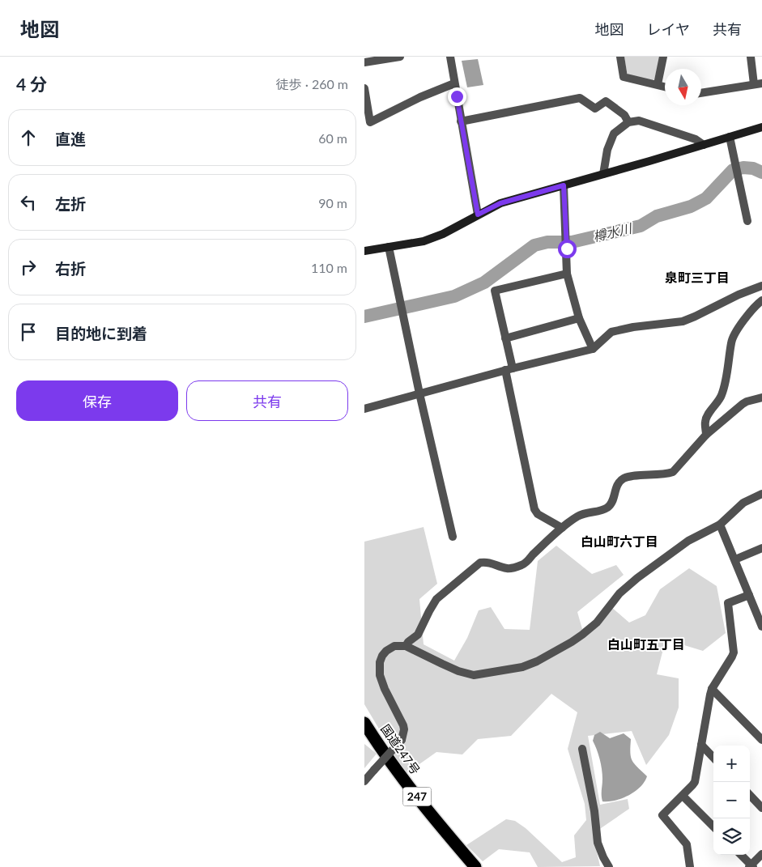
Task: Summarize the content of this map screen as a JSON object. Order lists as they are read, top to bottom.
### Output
{
  "streets": {
    "highway": ["国道247号", "247"]
  },
  "districts": ["泉町三丁目", "白山町六丁目", "白山町五丁目"],
  "water": ["樽水川"],
  "north": "bottom",
  "page": {
    "header": "地図",
    "nav": ["地図", "レイヤ", "共有"],
    "heading": ["4 分", "徒歩 · 260 m"],
    "list": [
      ["直進", "60 m"],
      ["左折", "90 m"],
      ["右折", "110 m"],
      "目的地に到着"
    ],
    "buttons": ["保存", "共有"],
    "map_buttons": ["+", "−"]
  }
}
